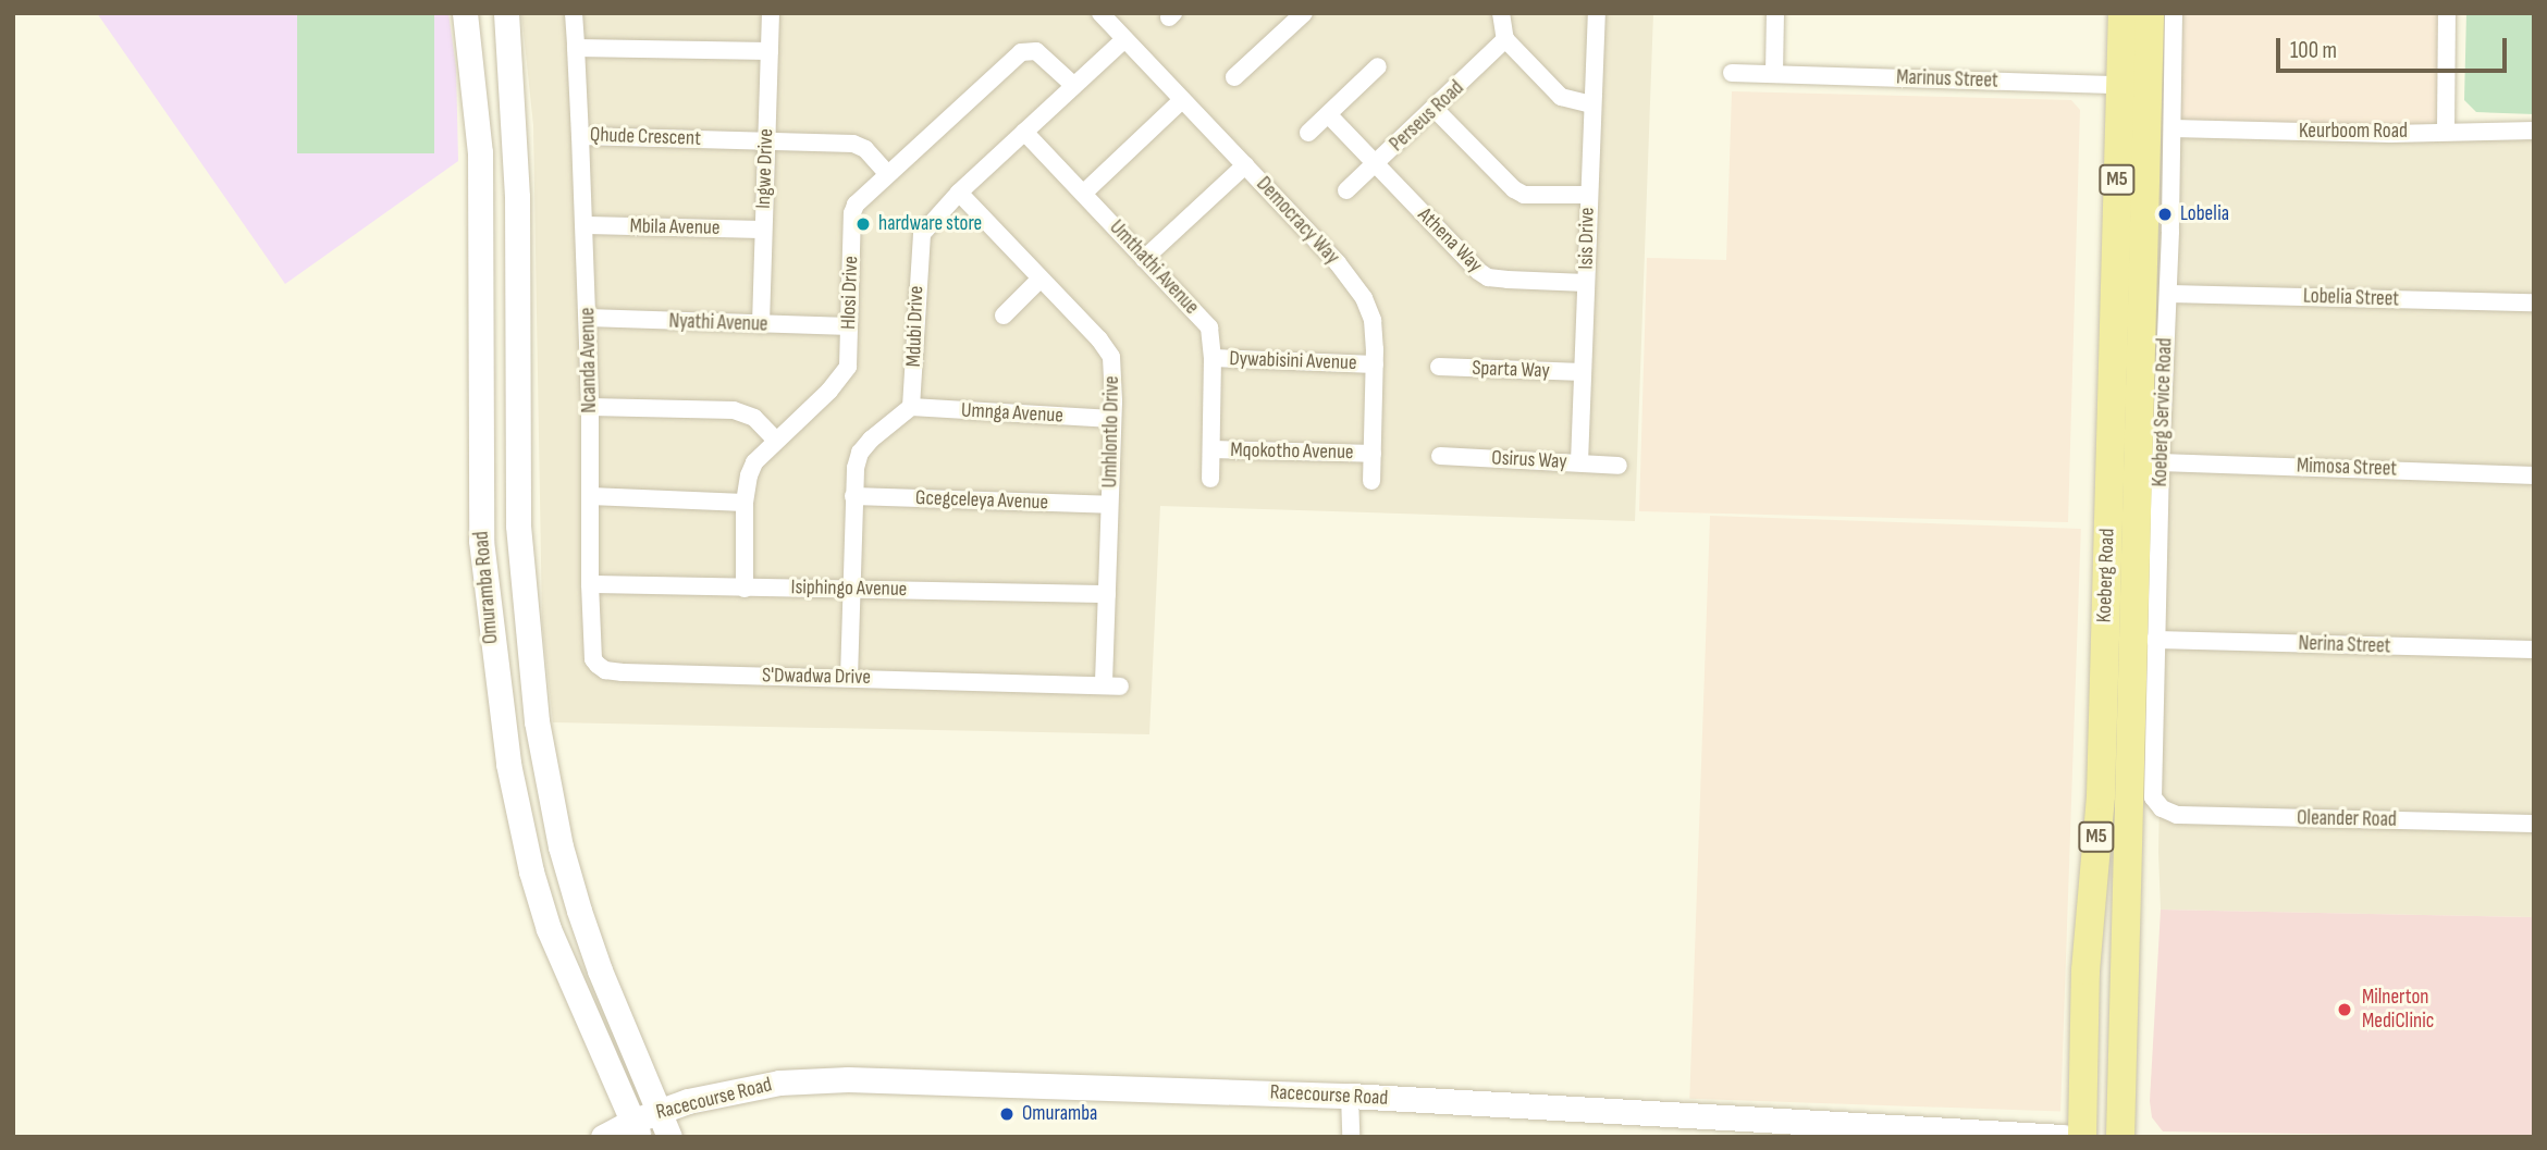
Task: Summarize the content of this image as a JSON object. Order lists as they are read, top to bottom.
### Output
{
  "streets": {
    "main road": [
      "M5",
      "Koeberg Road",
      "Omuramba Road",
      "Racecourse Road"
    ],
    "street": [
      "Marinus Street",
      "Perseus Road",
      "Keurboom Road",
      "Qhude Crescent",
      "Ingwe Drive",
      "Democracy Way",
      "Mbila Avenue",
      "Isis Drive",
      "Athena Way",
      "Umthathi Avenue",
      "Hlosi Drive",
      "Lobelia Street",
      "Nyathi Avenue",
      "Mdubi Drive",
      "Ncanda Avenue",
      "Dywabisini Avenue",
      "Sparta Way",
      "Koeberg Service Road",
      "Umnga Avenue",
      "Umhlontlo Drive",
      "Mqokotho Avenue",
      "Osirus Way",
      "Mimosa Street",
      "Gcegceleya Avenue",
      "Isiphingo Avenue",
      "Nerina Street",
      "S'Dwadwa Drive",
      "Oleander Road"
    ]
  },
  "crossings": [
    ["Marinus Street", "Koeberg Road"],
    ["Perseus Road", "Athena Way"],
    ["Keurboom Road", "Koeberg Service Road"],
    ["Qhude Crescent", "Ingwe Drive"],
    ["Qhude Crescent", "Hlosi Drive"],
    ["Qhude Crescent", "Ncanda Avenue"],
    ["Ingwe Drive", "Mbila Avenue"],
    ["Ingwe Drive", "Nyathi Avenue"],
    ["Democracy Way", "Mdubi Drive"],
    ["Democracy Way", "Dywabisini Avenue"],
    ["Democracy Way", "Mqokotho Avenue"],
    ["Mbila Avenue", "Ncanda Avenue"],
    ["Isis Drive", "Athena Way"],
    ["Isis Drive", "Sparta Way"],
    ["Isis Drive", "Osirus Way"],
    ["Umthathi Avenue", "Mdubi Drive"],
    ["Umthathi Avenue", "Dywabisini Avenue"],
    ["Umthathi Avenue", "Mqokotho Avenue"],
    ["Hlosi Drive", "Nyathi Avenue"],
    ["Hlosi Drive", "Mdubi Drive"],
    ["Hlosi Drive", "Isiphingo Avenue"],
    ["Lobelia Street", "Koeberg Service Road"],
    ["Nyathi Avenue", "Ncanda Avenue"],
    ["Mdubi Drive", "Umnga Avenue"],
    ["Mdubi Drive", "Umhlontlo Drive"],
    ["Ncanda Avenue", "Isiphingo Avenue"],
    ["Ncanda Avenue", "S'Dwadwa Drive"],
    ["Koeberg Service Road", "Mimosa Street"],
    ["Koeberg Service Road", "Nerina Street"],
    ["Koeberg Service Road", "Oleander Road"],
    ["Umnga Avenue", "Umhlontlo Drive"],
    ["Umhlontlo Drive", "Gcegceleya Avenue"],
    ["Umhlontlo Drive", "Isiphingo Avenue"],
    ["Umhlontlo Drive", "S'Dwadwa Drive"],
    ["Omuramba Road", "Racecourse Road"],
    ["Isiphingo Avenue", "S'Dwadwa Drive"]
  ],
  "places": [
    "Lobelia",
    "hardware store",
    "Milnerton MediClinic",
    "Omuramba"
  ],
  "scale_bar": "100 m"
}
